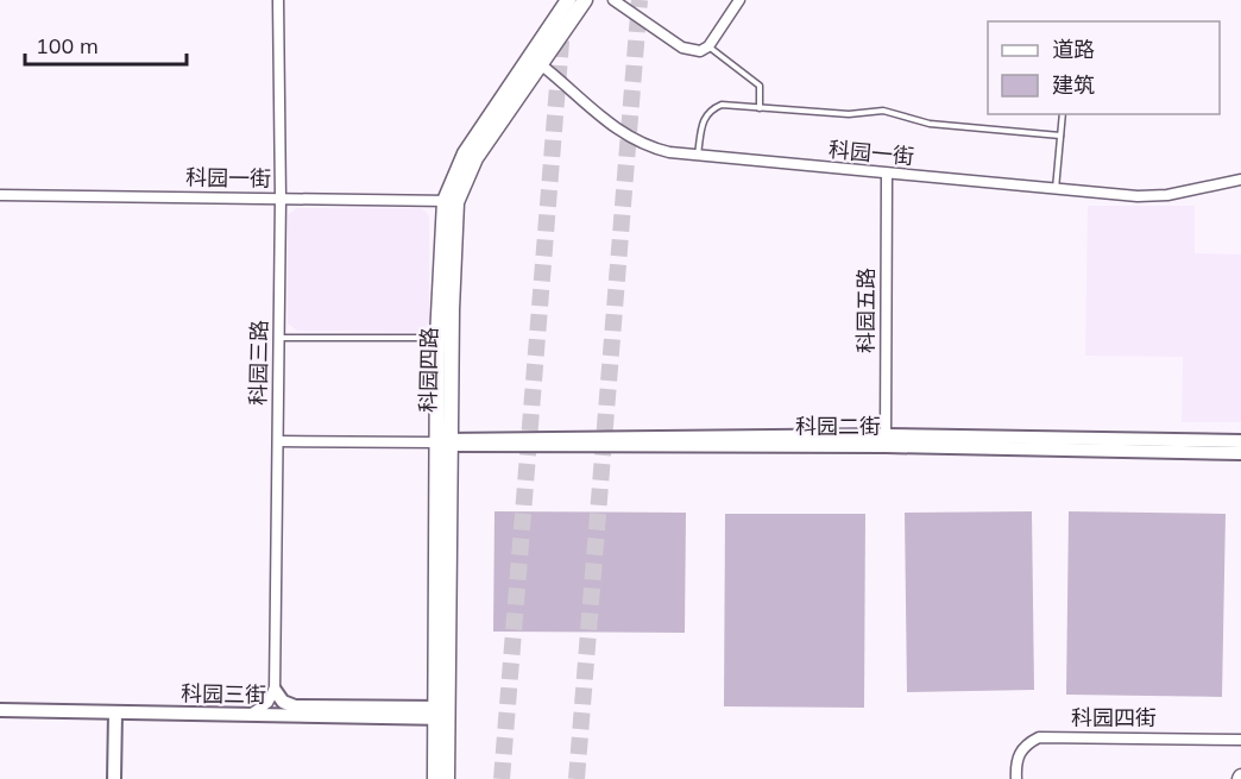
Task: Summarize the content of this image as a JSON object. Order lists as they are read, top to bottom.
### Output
{
  "streets": {
    "main road": ["科园四路"],
    "street": [
      "科园一街",
      "科园五路",
      "科园三路",
      "科园二街",
      "科园三街",
      "科园四街"
    ]
  },
  "crossings": [
    ["科园一街", "科园五路"],
    ["科园一街", "科园三路"],
    ["科园一街", "科园四路"],
    ["科园五路", "科园二街"],
    ["科园三路", "科园二街"],
    ["科园三路", "科园三街"],
    ["科园四路", "科园二街"],
    ["科园四路", "科园三街"]
  ],
  "legend": ["道路", "建筑"],
  "scale_bar": "100 m"
}
